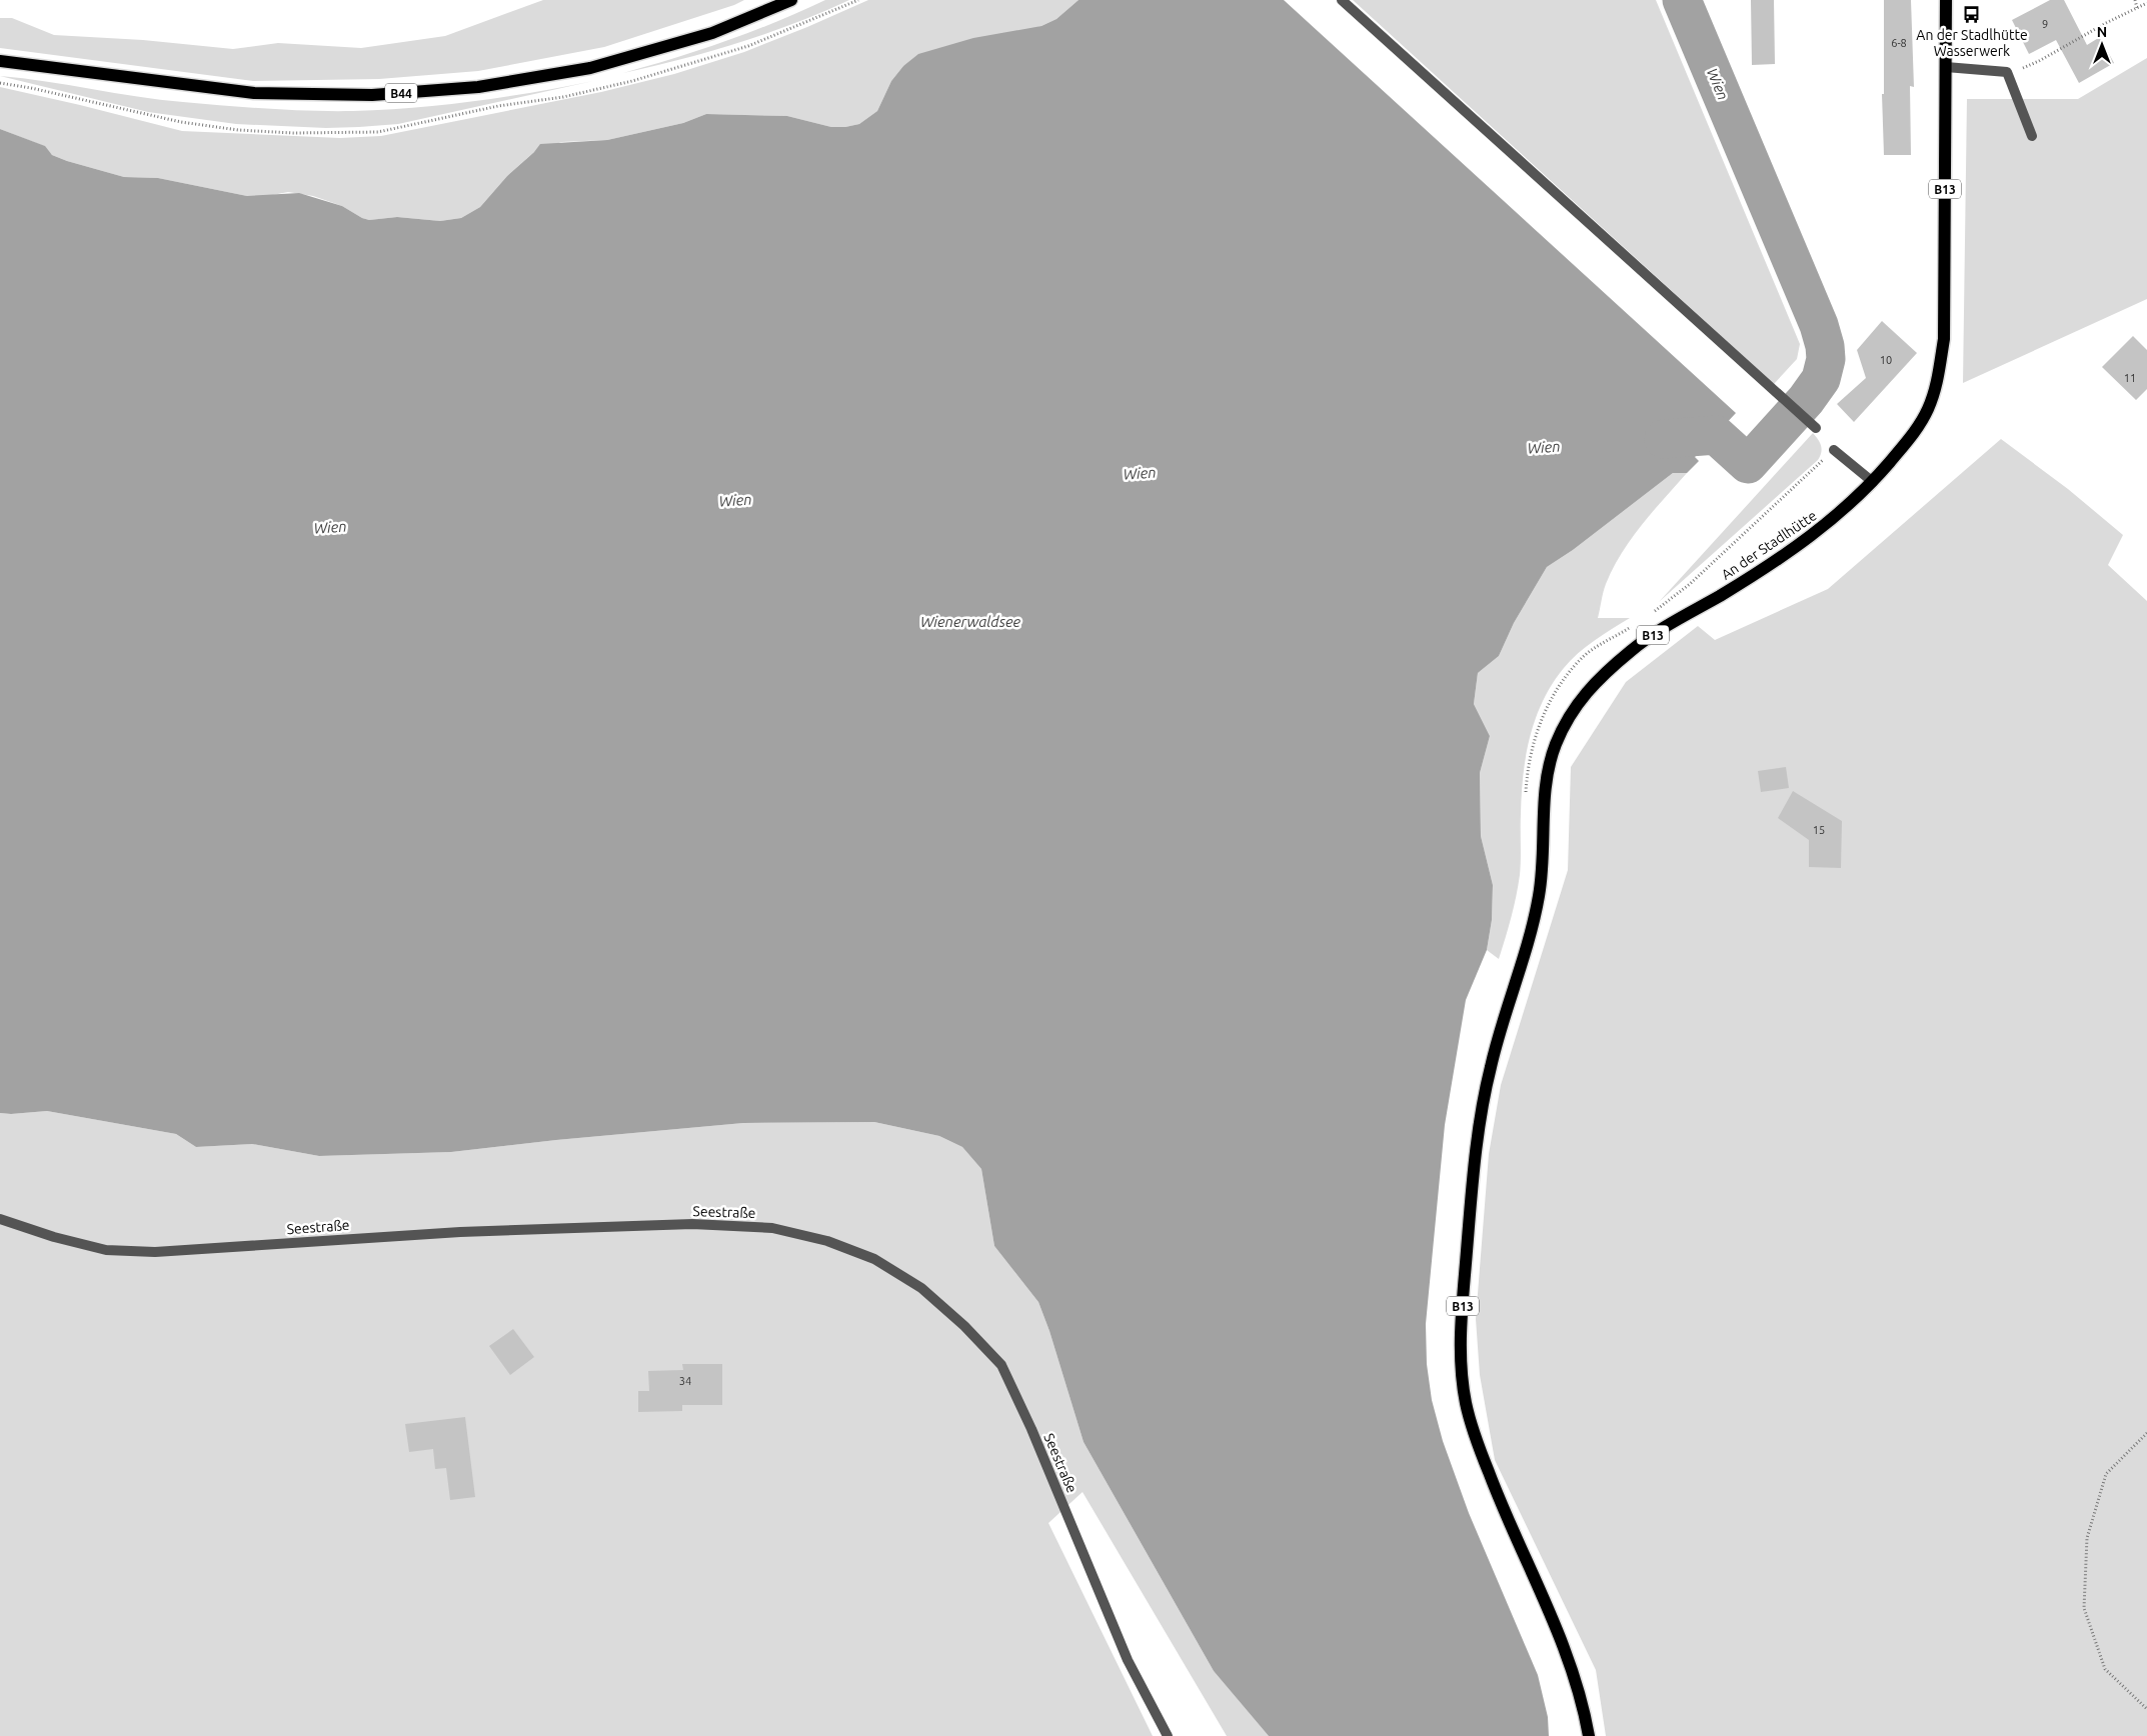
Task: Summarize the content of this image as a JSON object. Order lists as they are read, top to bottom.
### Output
{
  "streets": {
    "main road": ["B44", "B13", "An der Stadlhütte"],
    "street": ["Seestraße"]
  },
  "water": ["Wien", "Wienerwaldsee"],
  "places": {
    "bus stop": ["An der Stadlhütte Wasserwerk"]
  },
  "house_numbers": [
    "9",
    "6-8",
    "10",
    "11",
    "15",
    "34"
  ],
  "north": "top"
}
